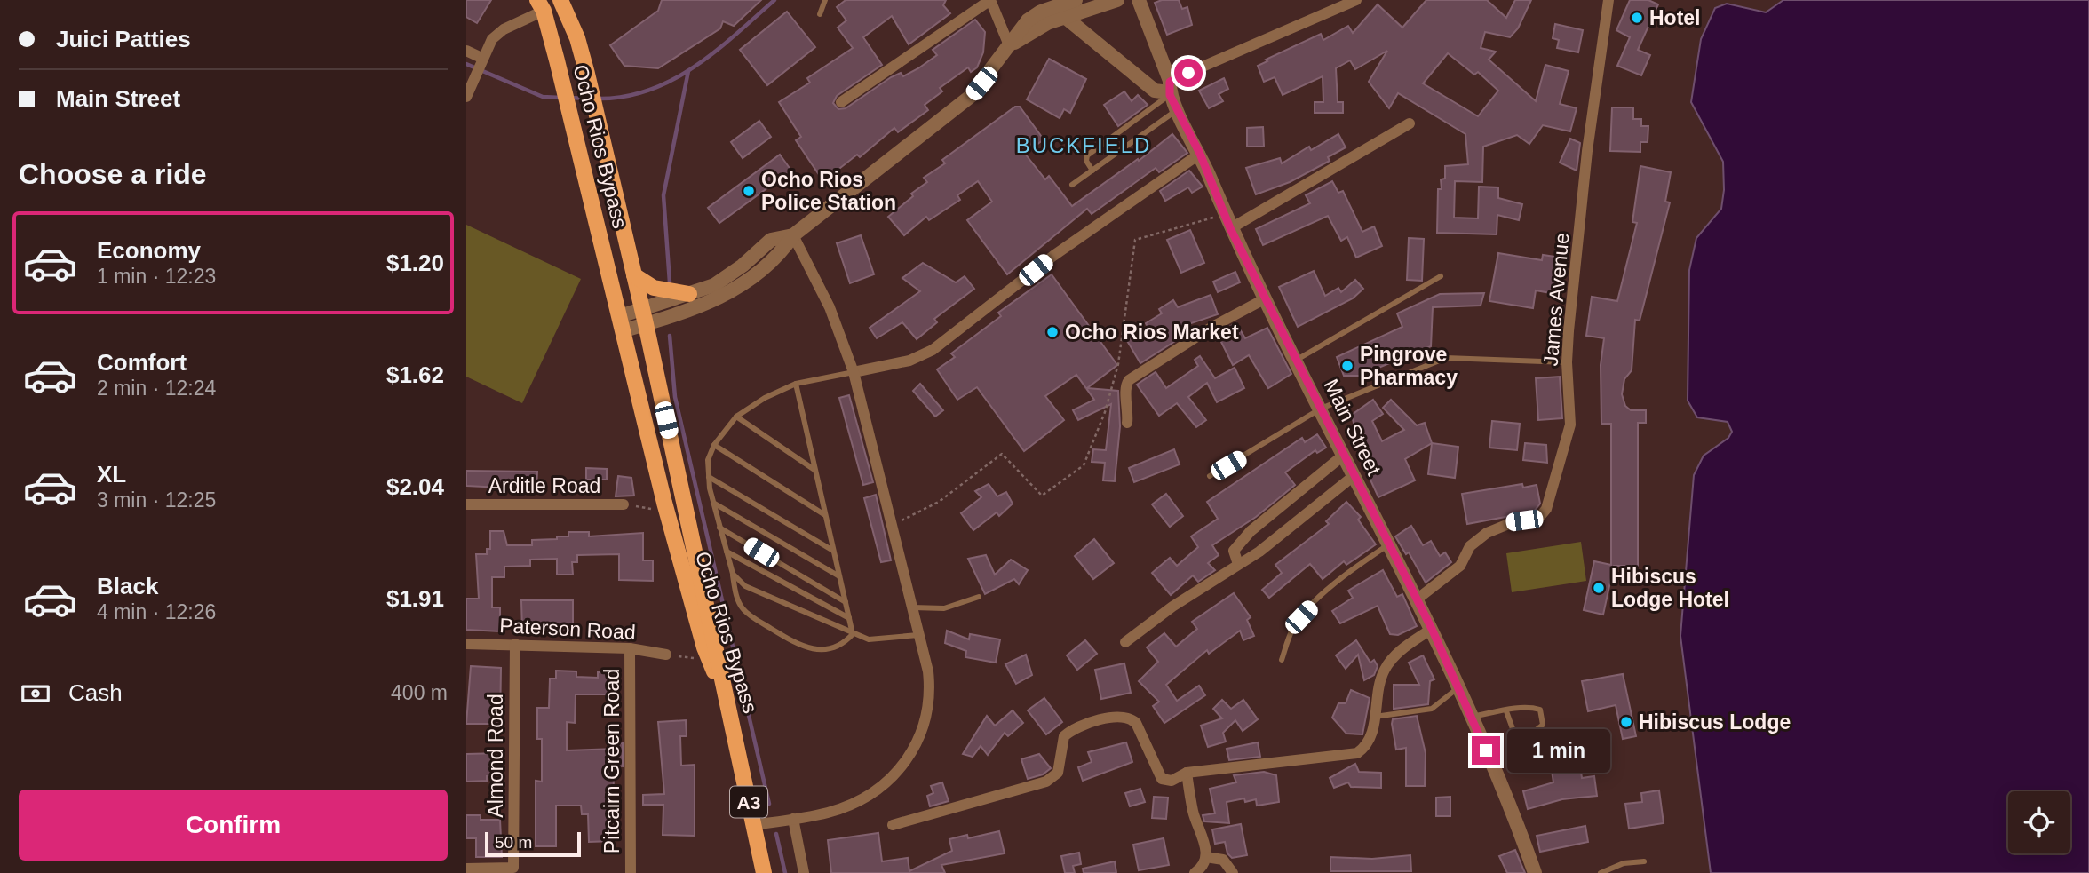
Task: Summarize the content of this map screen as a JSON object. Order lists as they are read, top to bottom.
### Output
{
  "streets": {
    "main road": ["Ocho Rios Bypass", "A3"],
    "street": [
      "James Avenue",
      "Main Street",
      "Arditle Road",
      "Paterson Road",
      "Almond Road",
      "Pitcairn Green Road"
    ]
  },
  "crossings": [
    ["Ocho Rios Bypass", "A3"],
    ["James Avenue", "Main Street"],
    ["Paterson Road", "Almond Road"],
    ["Paterson Road", "Pitcairn Green Road"]
  ],
  "districts": ["BUCKFIELD"],
  "places": [
    "Hotel",
    "Ocho Rios Police Station",
    "Ocho Rios Market",
    "Pingrove Pharmacy",
    "Hibiscus Lodge Hotel",
    "Hibiscus Lodge"
  ],
  "scale_bar": "50 m",
  "page": {
    "banner": ["Juici Patties", "Main Street"],
    "heading": "Choose a ride",
    "list": [
      {
        "name": "Economy",
        "note": "1 min · 12:23",
        "value": "$1.20"
      },
      {
        "name": "Comfort",
        "note": "2 min · 12:24",
        "value": "$1.62"
      },
      {
        "name": "XL",
        "note": "3 min · 12:25",
        "value": "$2.04"
      },
      {
        "name": "Black",
        "note": "4 min · 12:26",
        "value": "$1.91"
      }
    ],
    "pay": ["Cash", "400 m"],
    "bubble": "1 min",
    "buttons": "Confirm",
    "scale": "50 m"
  }
}
